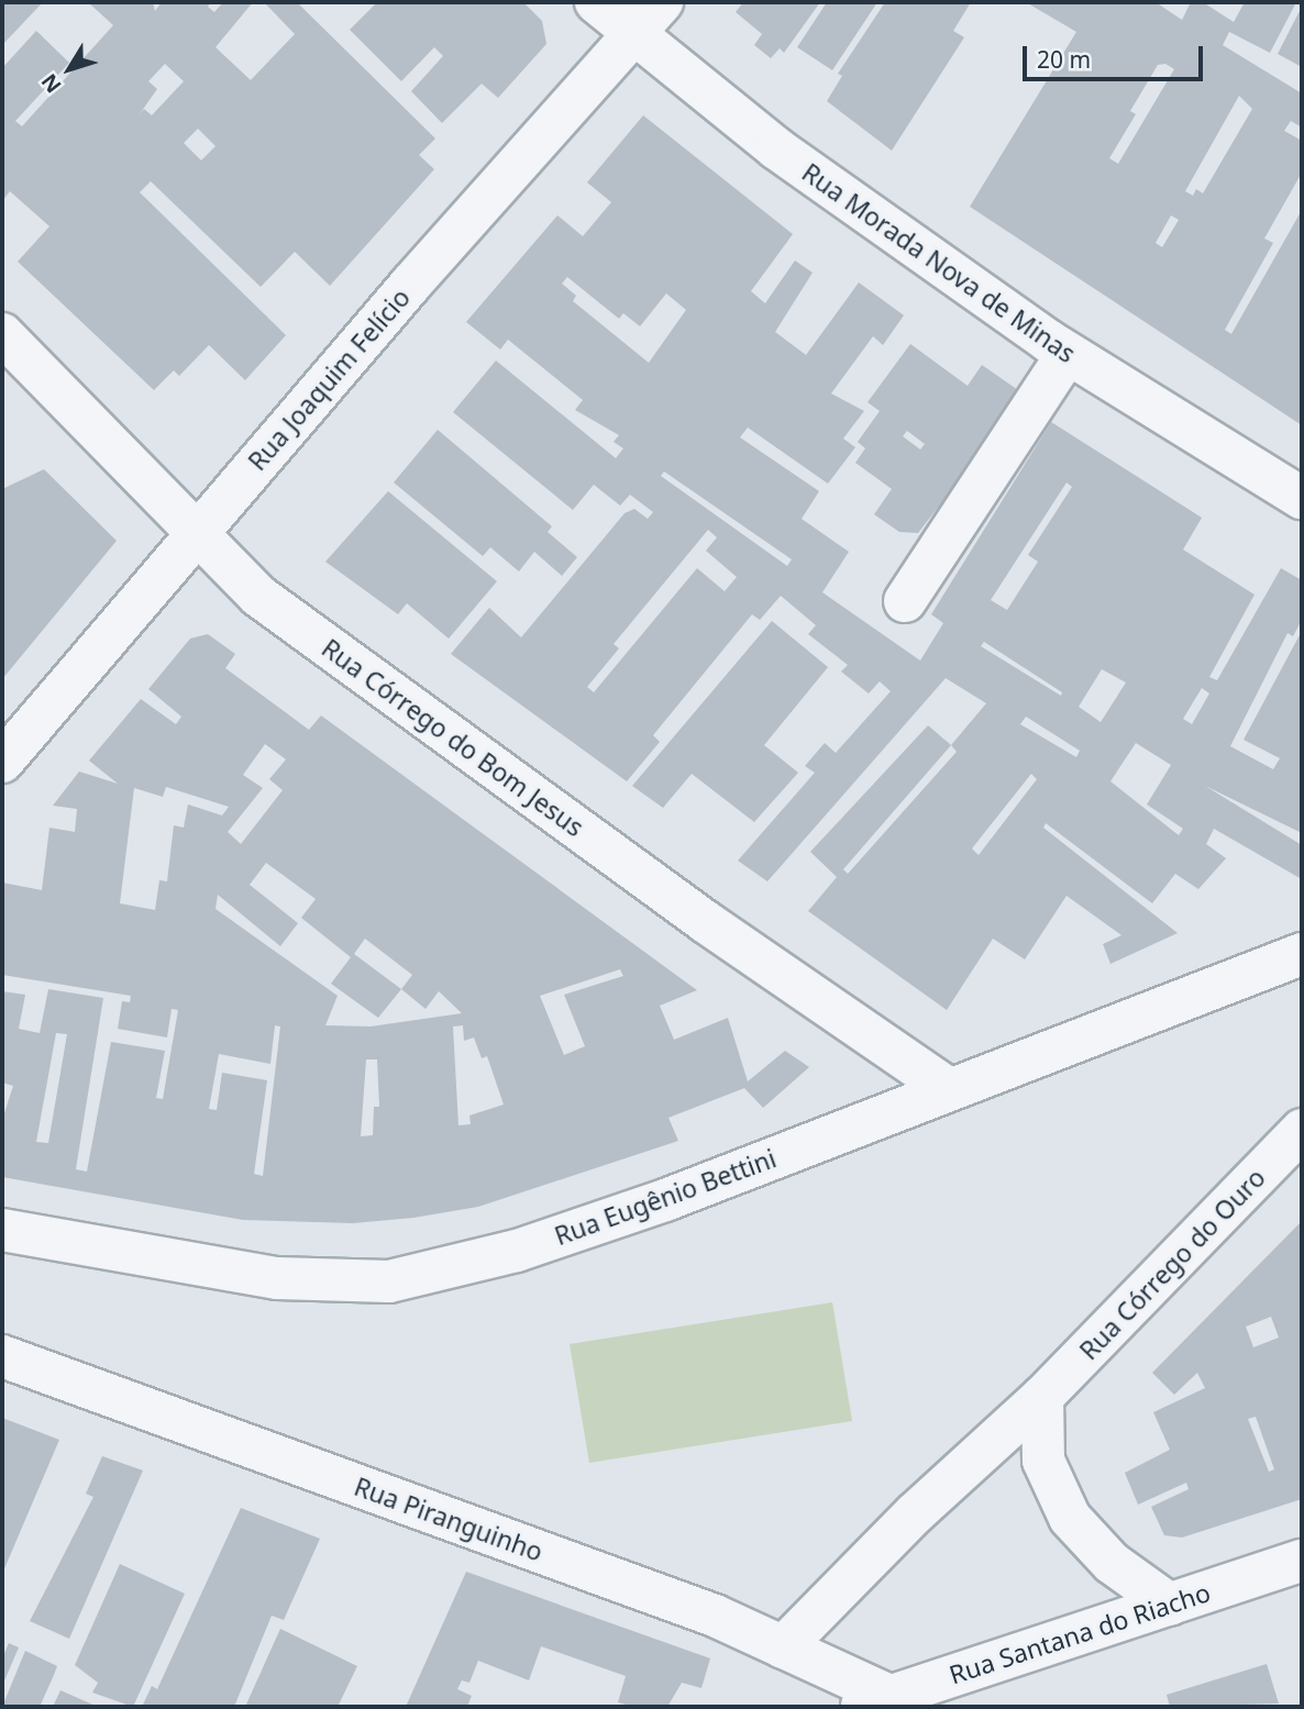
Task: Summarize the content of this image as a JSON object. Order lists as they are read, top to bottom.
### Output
{
  "streets": {
    "street": [
      "Rua Morada Nova de Minas",
      "Rua Joaquim Felício",
      "Rua Córrego do Bom Jesus",
      "Rua Eugênio Bettini",
      "Rua Córrego do Ouro",
      "Rua Piranguinho",
      "Rua Santana do Riacho"
    ]
  },
  "crossings": [
    ["Rua Morada Nova de Minas", "Rua Joaquim Felício"],
    ["Rua Joaquim Felício", "Rua Córrego do Bom Jesus"],
    ["Rua Córrego do Bom Jesus", "Rua Eugênio Bettini"],
    ["Rua Córrego do Ouro", "Rua Piranguinho"],
    ["Rua Piranguinho", "Rua Santana do Riacho"]
  ],
  "scale_bar": "20 m",
  "north": "bottom left"
}
